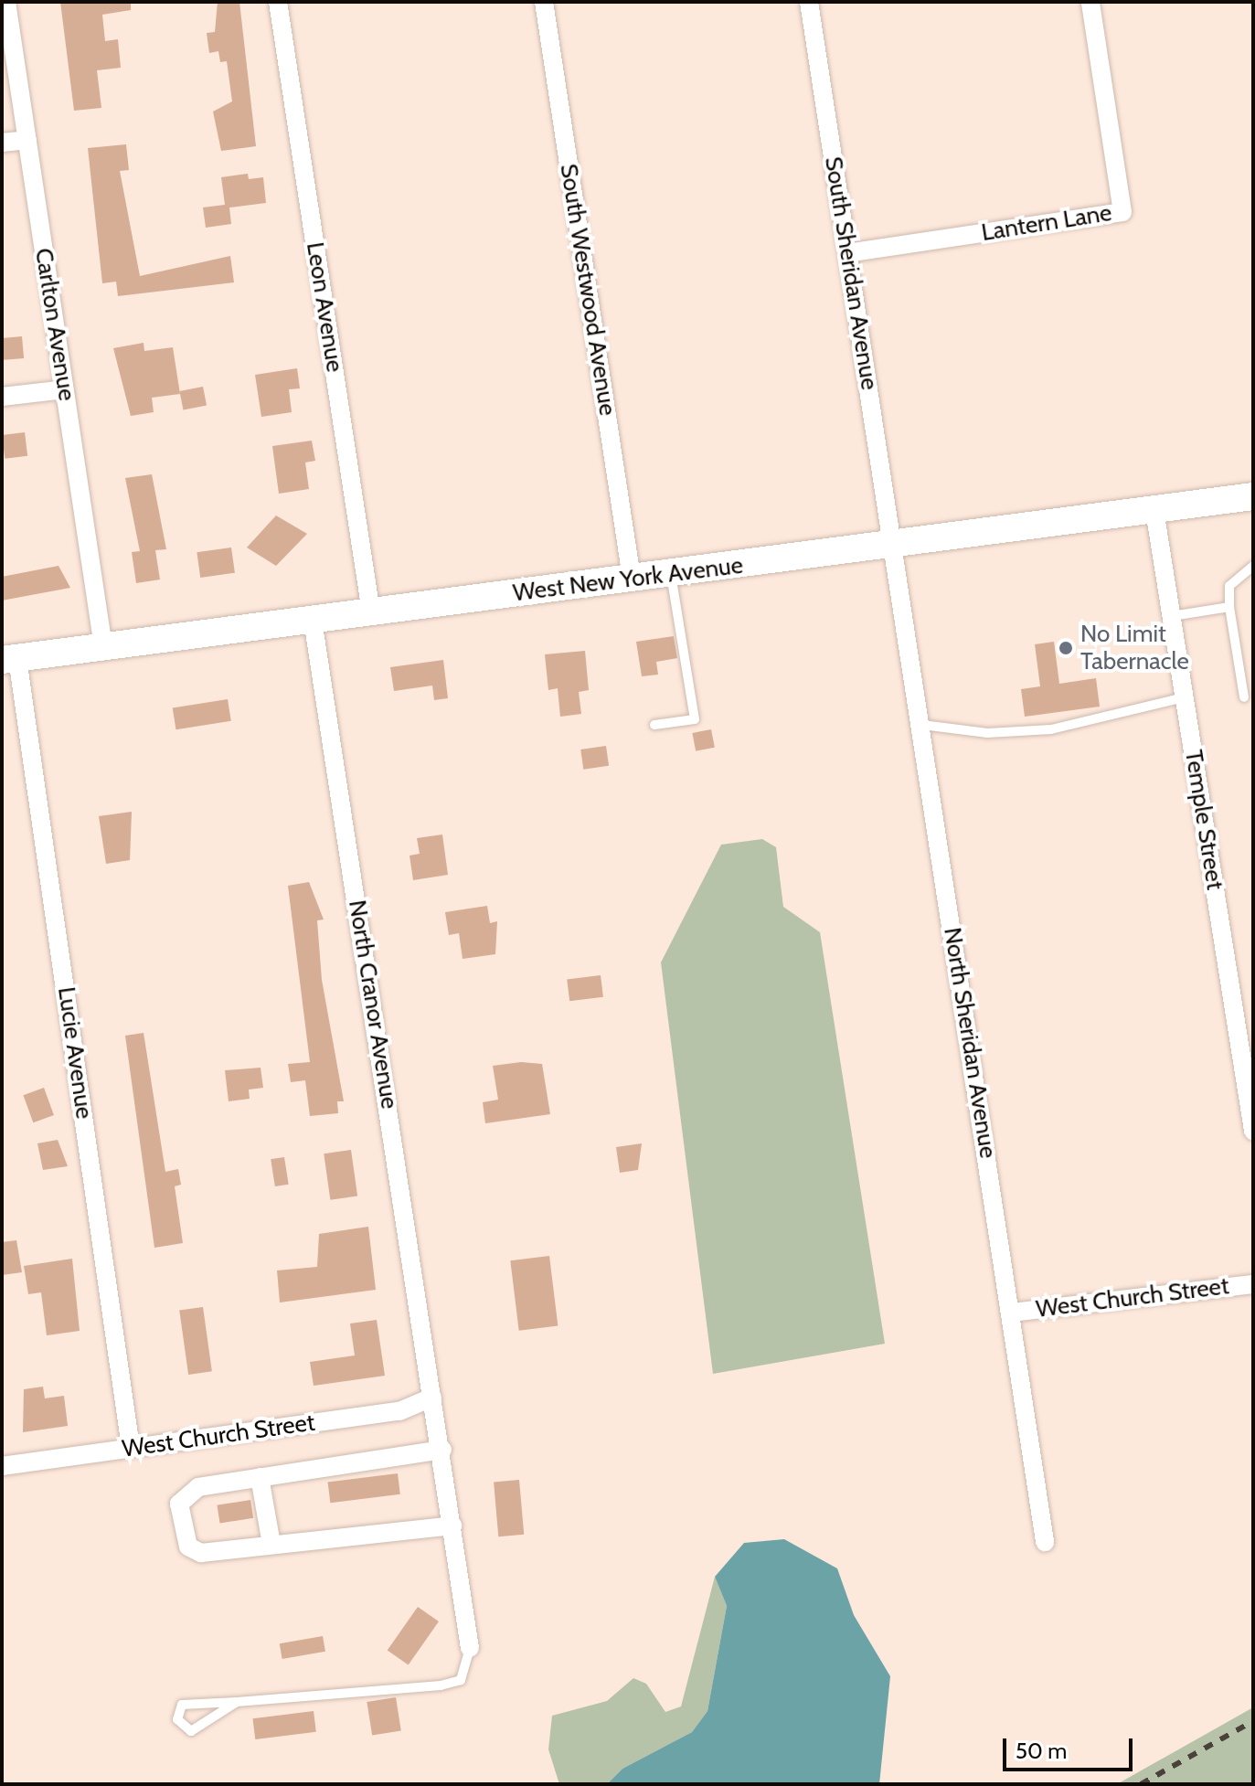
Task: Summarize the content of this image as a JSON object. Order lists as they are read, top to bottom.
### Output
{
  "streets": {
    "main road": ["West New York Avenue"],
    "street": [
      "Lantern Lane",
      "South Sheridan Avenue",
      "South Westwood Avenue",
      "Leon Avenue",
      "Carlton Avenue",
      "Temple Street",
      "North Cranor Avenue",
      "North Sheridan Avenue",
      "Lucie Avenue",
      "West Church Street"
    ]
  },
  "crossings": [
    ["Lantern Lane", "South Sheridan Avenue"],
    ["South Sheridan Avenue", "West New York Avenue"],
    ["South Sheridan Avenue", "North Sheridan Avenue"],
    ["South Westwood Avenue", "West New York Avenue"],
    ["Leon Avenue", "West New York Avenue"],
    ["Carlton Avenue", "West New York Avenue"],
    ["West New York Avenue", "Temple Street"],
    ["West New York Avenue", "North Cranor Avenue"],
    ["West New York Avenue", "North Sheridan Avenue"],
    ["West New York Avenue", "Lucie Avenue"],
    ["North Cranor Avenue", "West Church Street"],
    ["North Sheridan Avenue", "West Church Street"],
    ["Lucie Avenue", "West Church Street"]
  ],
  "places": ["No Limit Tabernacle"],
  "scale_bar": "50 m"
}
